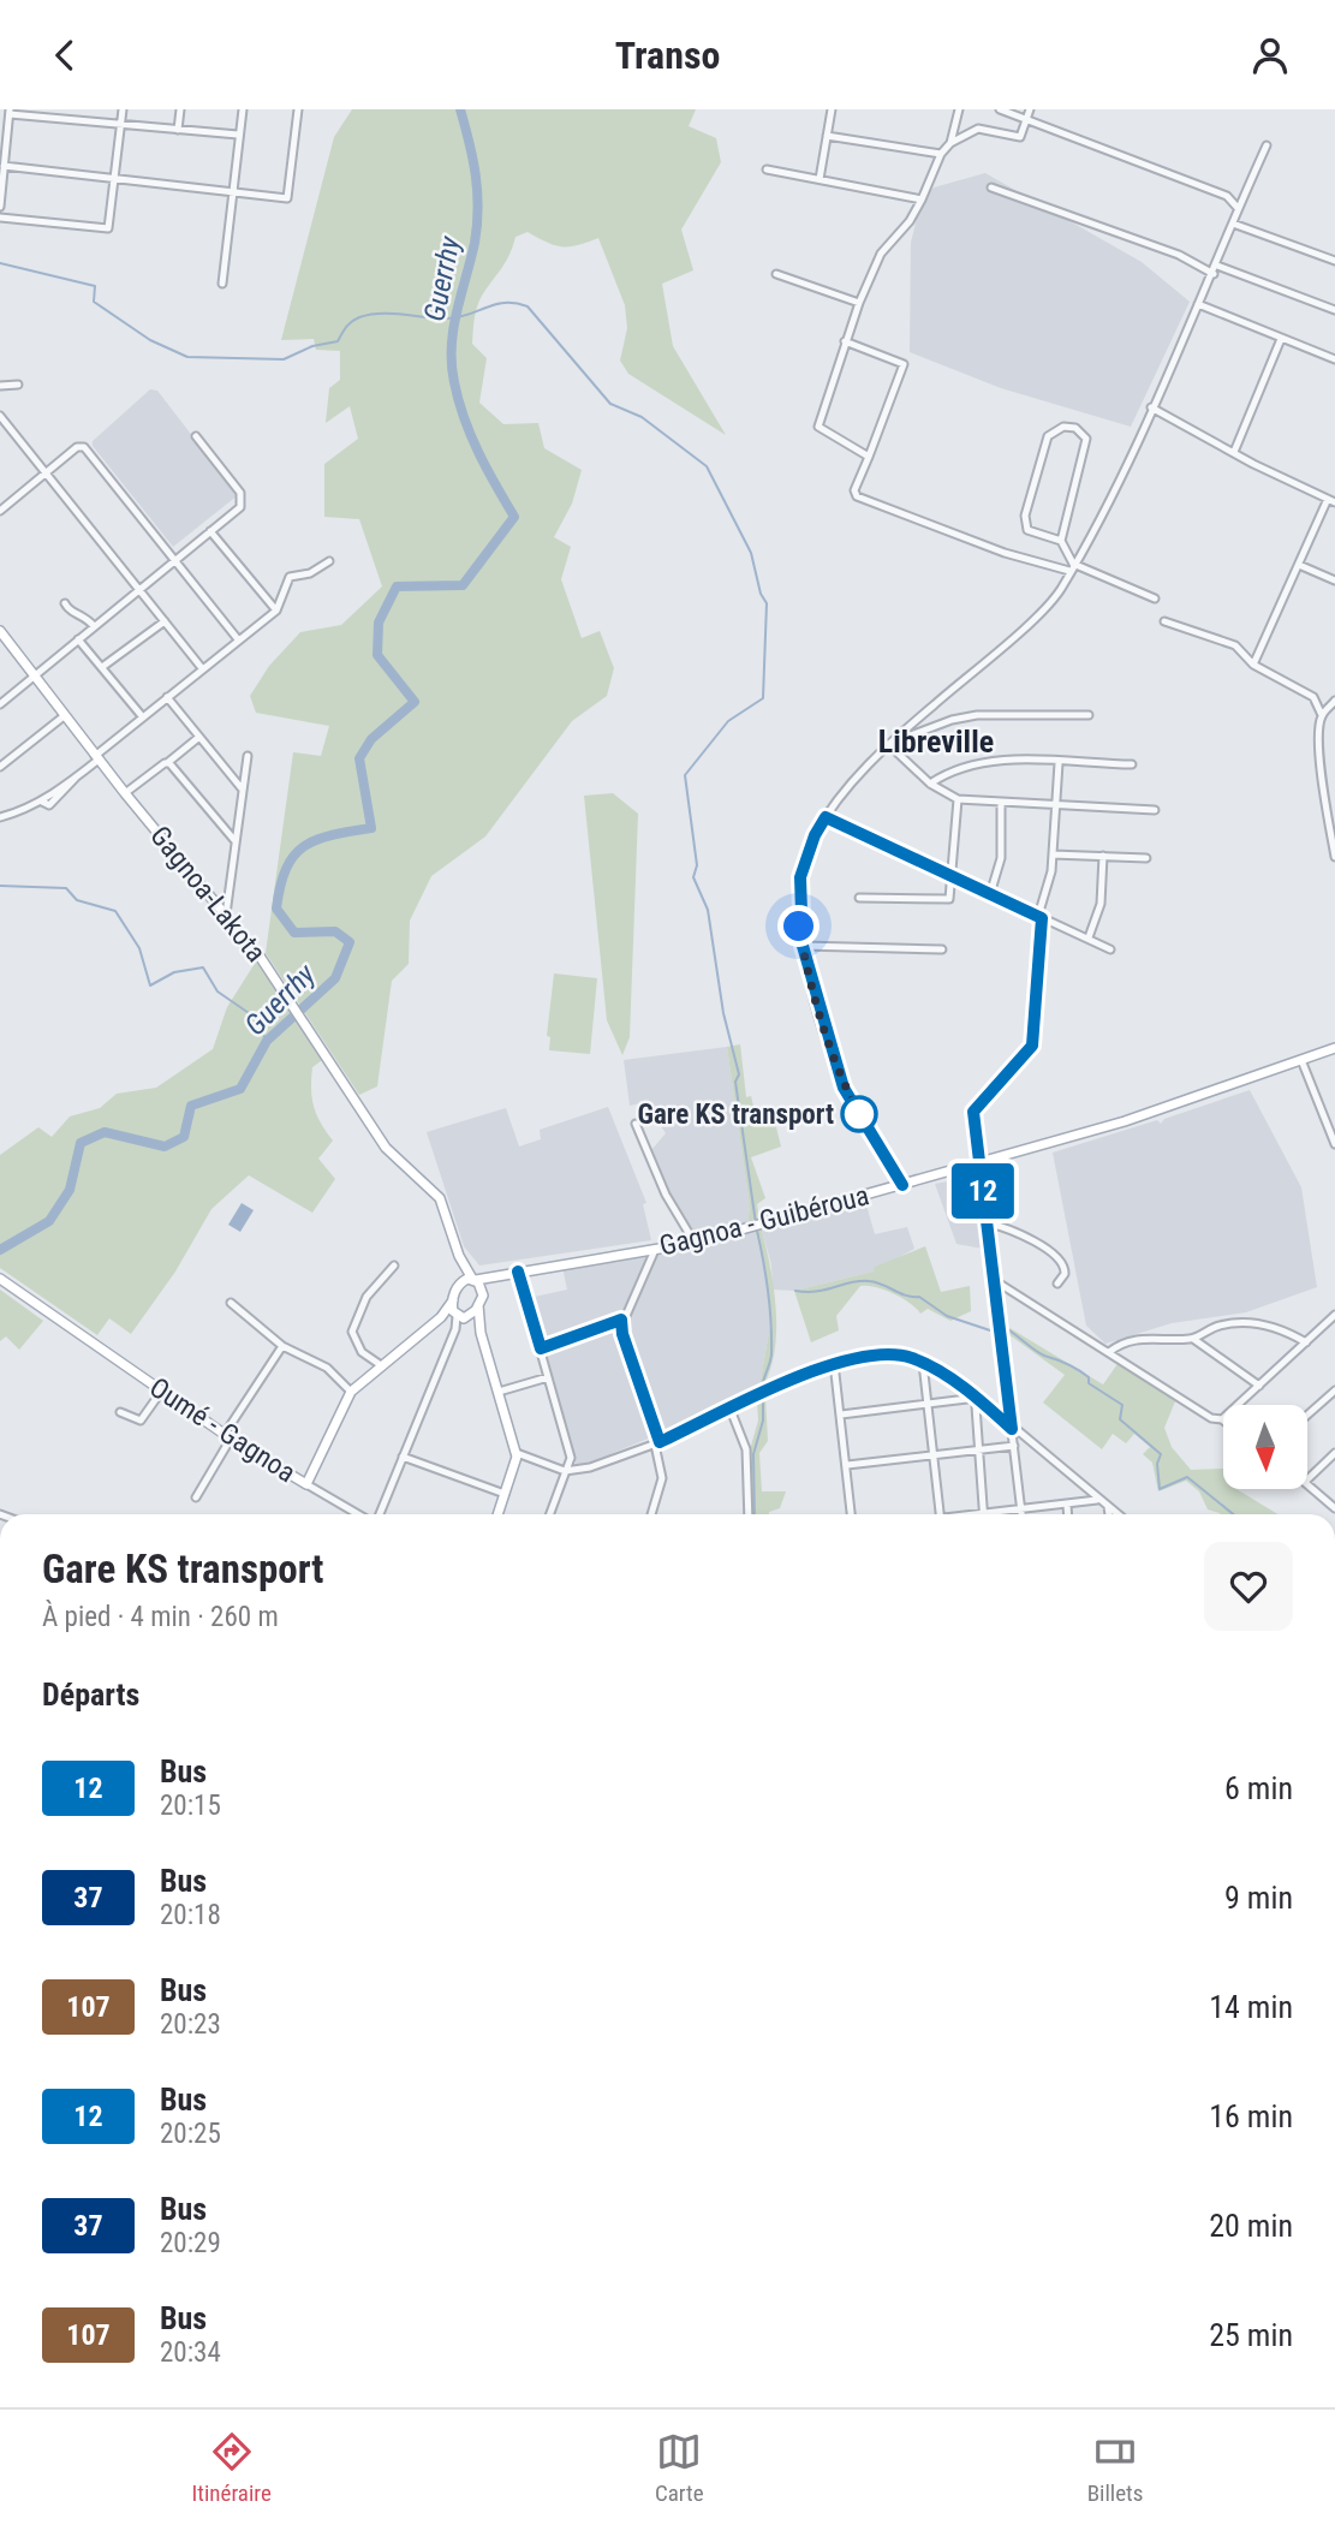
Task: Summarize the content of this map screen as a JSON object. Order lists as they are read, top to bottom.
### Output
{
  "streets": {
    "main road": ["Gagnoa-Lakota", "Gagnoa - Guibéroua", "Oumé - Gagnoa"]
  },
  "crossings": [
    ["Gagnoa-Lakota", "Gagnoa - Guibéroua"],
    ["Gagnoa-Lakota", "Oumé - Gagnoa"]
  ],
  "districts": ["Libreville"],
  "water": ["Guerrhy"],
  "places": ["Gare KS transport"],
  "lines": ["bus line 12"],
  "north": "bottom",
  "page": {
    "header": "Transo",
    "on_map": "12",
    "heading": [
      ["Gare KS transport", "À pied · 4 min · 260 m"],
      "Départs"
    ],
    "list": [
      {
        "mark": "12",
        "name": "Bus",
        "note": "20:15",
        "value": "6 min"
      },
      {
        "mark": "37",
        "name": "Bus",
        "note": "20:18",
        "value": "9 min"
      },
      {
        "mark": "107",
        "name": "Bus",
        "note": "20:23",
        "value": "14 min"
      },
      {
        "mark": "12",
        "name": "Bus",
        "note": "20:25",
        "value": "16 min"
      },
      {
        "mark": "37",
        "name": "Bus",
        "note": "20:29",
        "value": "20 min"
      },
      {
        "mark": "107",
        "name": "Bus",
        "note": "20:34",
        "value": "25 min"
      }
    ],
    "tabs": ["Itinéraire", "Carte", "Billets"]
  }
}
